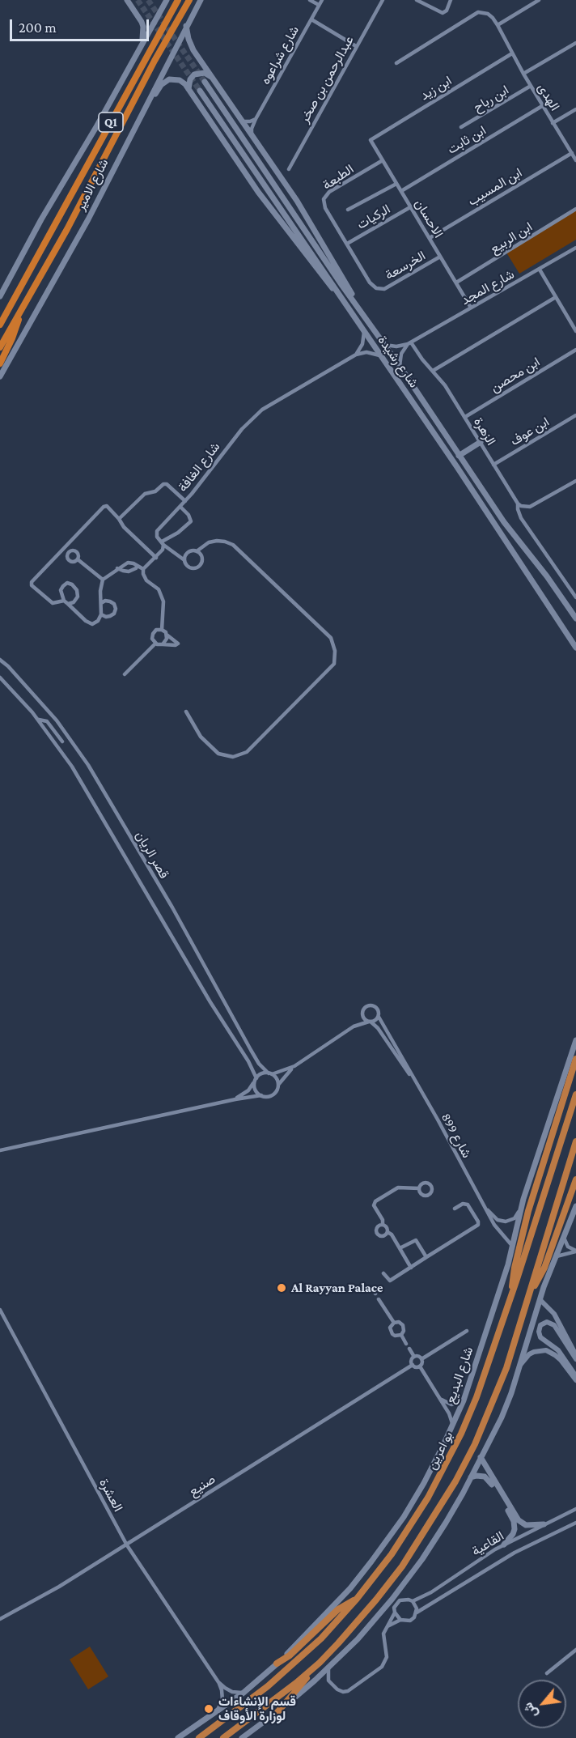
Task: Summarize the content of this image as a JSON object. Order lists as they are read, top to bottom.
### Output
{
  "streets": {
    "highway": ["Q1", "شارع الامير", "بو اعرين"],
    "main road": ["شارع رشيدة", "شارع البديع"],
    "street": [
      "شارع شراعوه",
      "عبدالرحمن بن صخر",
      "ابن زيد",
      "الهدى",
      "ابن رباح",
      "ابن ثابت",
      "الطبعة",
      "ابن المسيب",
      "الركيات",
      "الاحسان",
      "ابن الربيع",
      "الخرسعة",
      "شارع المجد",
      "ابن محصن",
      "الزهرة",
      "ابن عوف",
      "شارع الغافة",
      "قصر الريان",
      "شارع 899",
      "صنيع",
      "العشرة",
      "القاعية"
    ]
  },
  "crossings": [
    ["ابن زيد", "الهدى"],
    ["ابن زيد", "الاحسان"],
    ["الهدى", "ابن رباح"],
    ["الهدى", "ابن ثابت"],
    ["الهدى", "ابن المسيب"],
    ["ابن ثابت", "الاحسان"],
    ["الطبعة", "الركيات"],
    ["الطبعة", "الاحسان"],
    ["الطبعة", "الخرسعة"],
    ["ابن المسيب", "الاحسان"],
    ["الركيات", "الاحسان"],
    ["الركيات", "الخرسعة"],
    ["الاحسان", "ابن الربيع"],
    ["الاحسان", "الخرسعة"],
    ["الاحسان", "شارع المجد"],
    ["شارع المجد", "شارع رشيدة"],
    ["شارع المجد", "الزهرة"],
    ["ابن محصن", "الزهرة"],
    ["الزهرة", "ابن عوف"],
    ["شارع 899", "شارع البديع"],
    ["شارع البديع", "العشرة"],
    ["صنيع", "العشرة"]
  ],
  "places": ["Al Rayyan Palace", "قسم الإنشاءات لوزارة الأوقاف"],
  "scale_bar": "200 m",
  "north": "bottom left"
}
